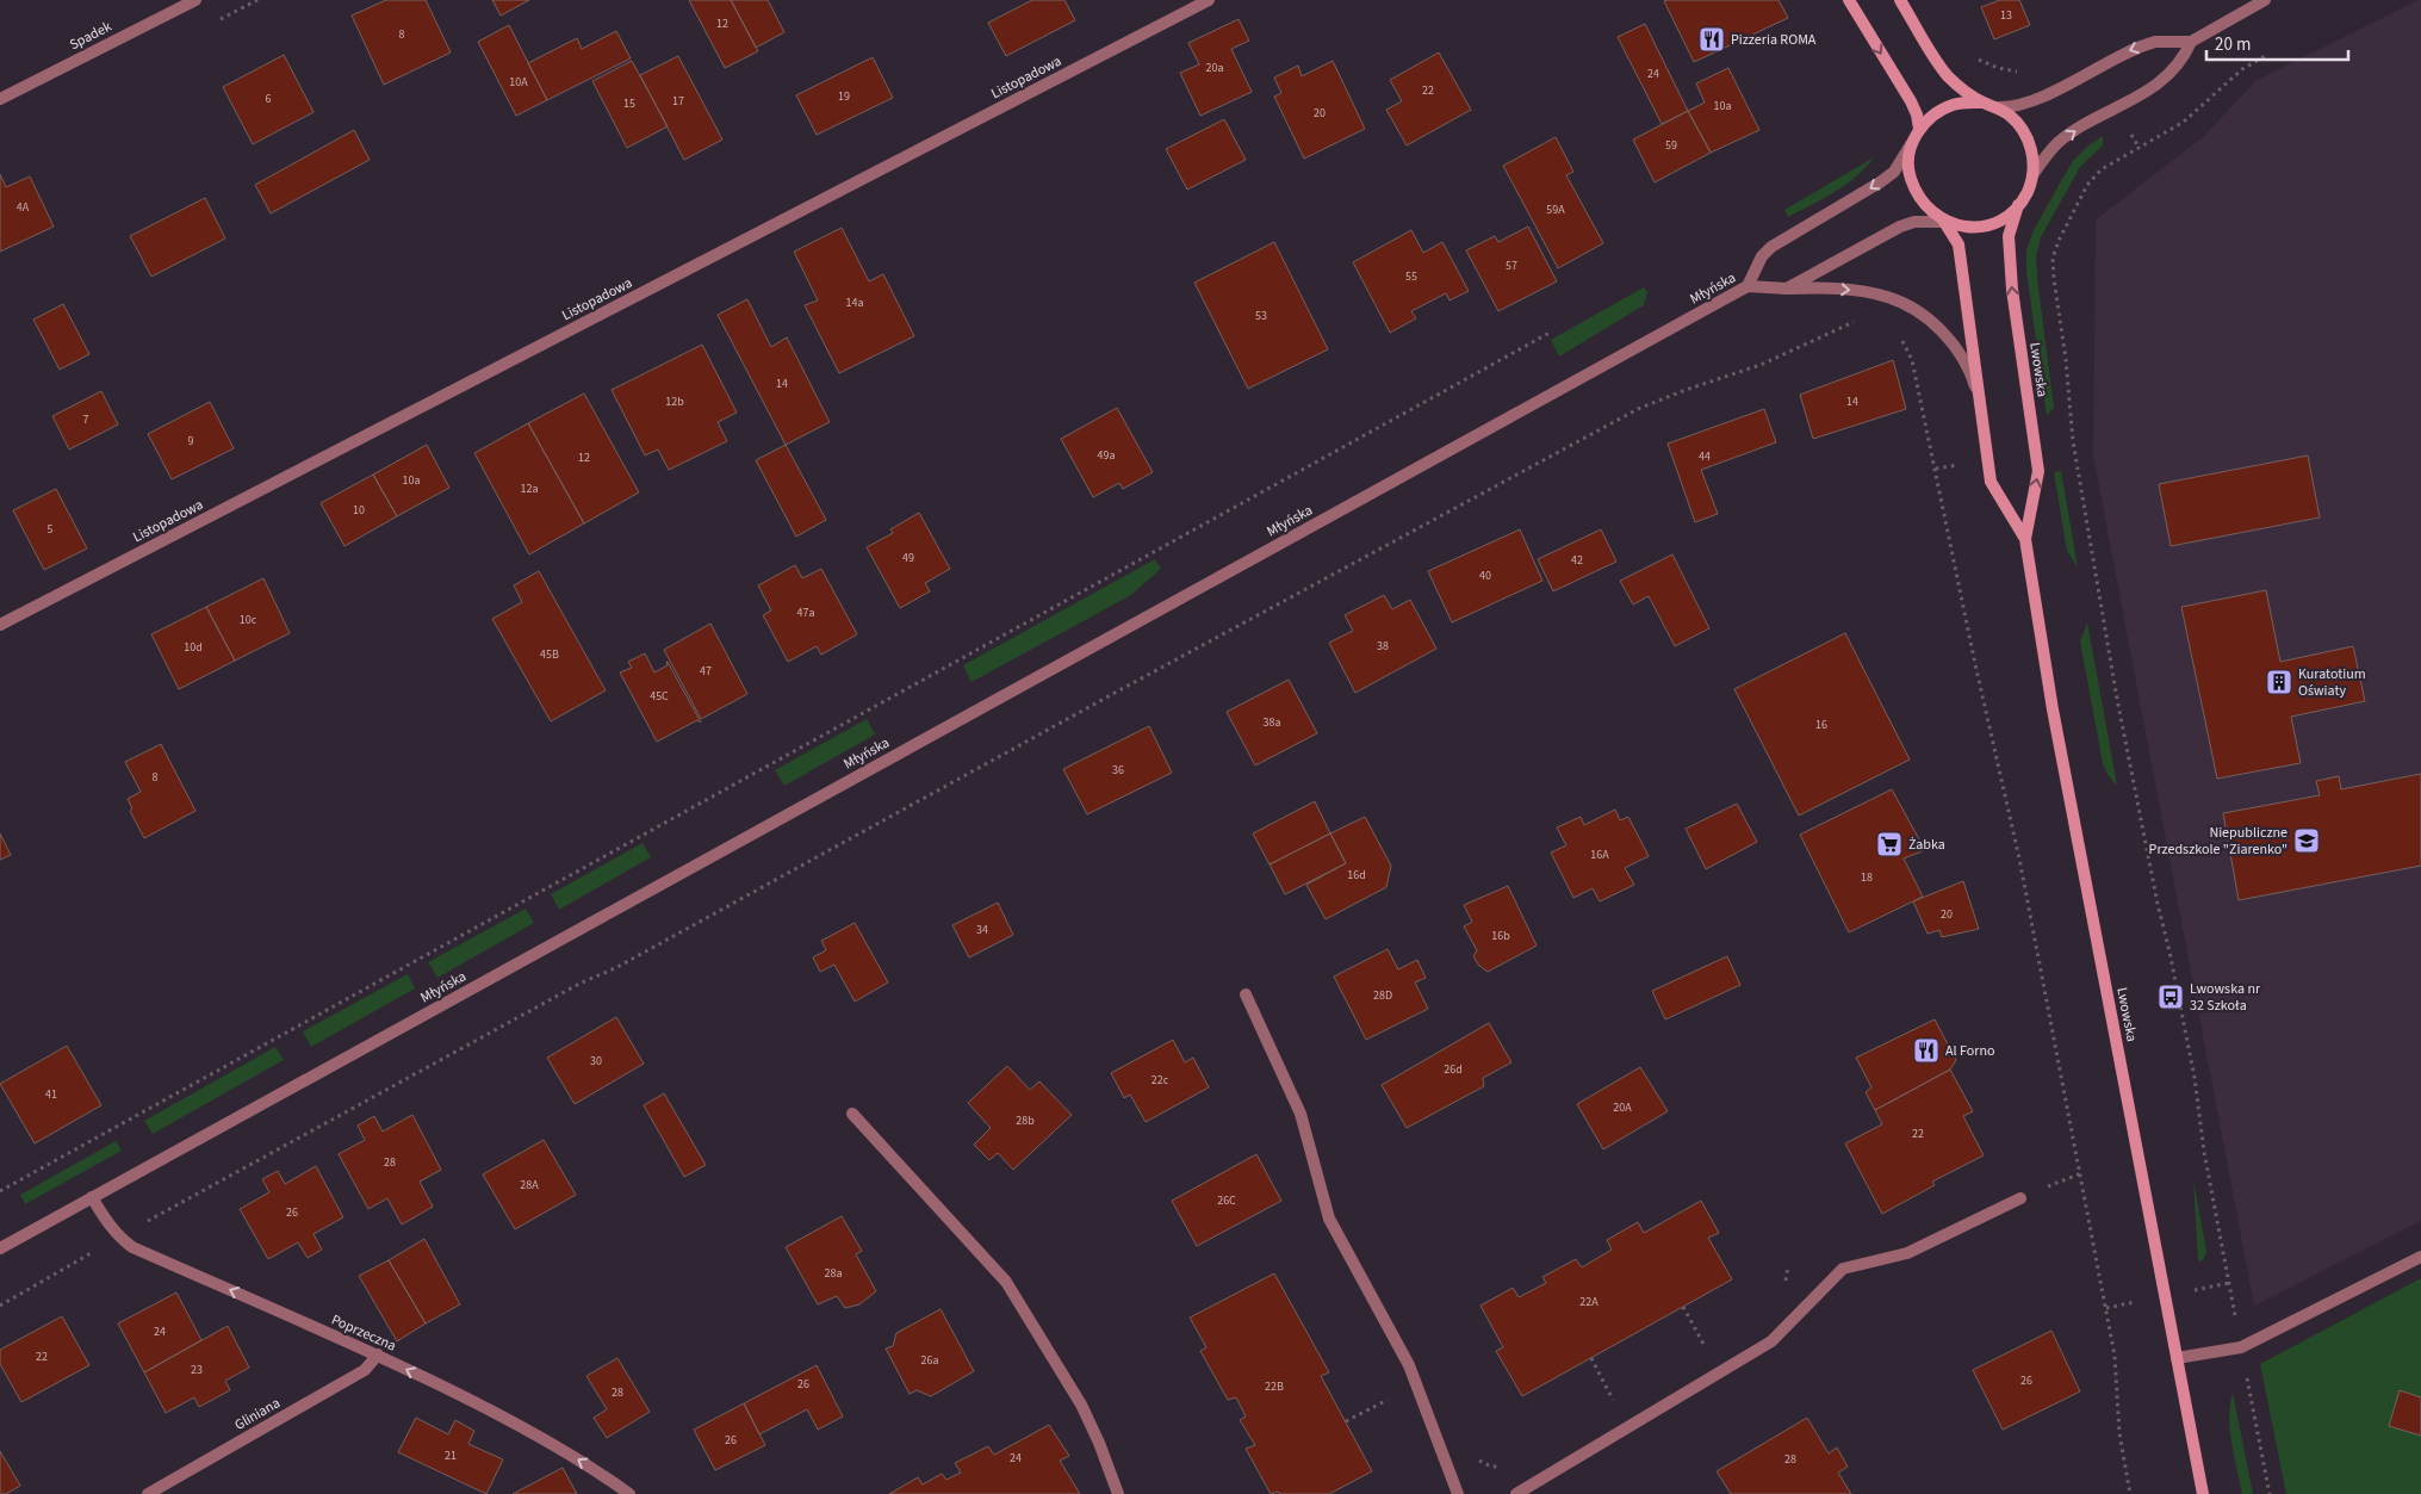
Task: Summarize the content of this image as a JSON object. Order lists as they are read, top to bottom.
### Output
{
  "streets": {
    "main road": ["Lwowska"],
    "street": [
      "Spadek",
      "Listopadowa",
      "Młyńska",
      "Poprzeczna",
      "Gliniana"
    ]
  },
  "crossings": [
    ["Młyńska", "Lwowska"],
    ["Młyńska", "Poprzeczna"],
    ["Poprzeczna", "Gliniana"]
  ],
  "one_way": ["Poprzeczna"],
  "places": {
    "restaurant": ["Pizzeria ROMA", "Al Forno"],
    "building": ["Kuratotium Oświaty"],
    "school or university": ["Niepubliczne Przedszkole \"Ziarenko\""],
    "supermarket": ["Żabka"],
    "bus stop": ["Lwowska nr 32 Szkoła"]
  },
  "house_numbers": [
    "13",
    "12",
    "8",
    "20a",
    "24",
    "10A",
    "22",
    "19",
    "6",
    "17",
    "15",
    "10a",
    "20",
    "59",
    "4A",
    "59A",
    "57",
    "55",
    "14a",
    "53",
    "14",
    "12b",
    "14",
    "7",
    "9",
    "49a",
    "44",
    "12",
    "10a",
    "12a",
    "10",
    "5",
    "49",
    "42",
    "40",
    "47a",
    "10c",
    "38",
    "10d",
    "45B",
    "47",
    "45C",
    "38a",
    "16",
    "36",
    "8",
    "16A",
    "16d",
    "18",
    "20",
    "34",
    "16b",
    "28D",
    "30",
    "26d",
    "22c",
    "41",
    "20A",
    "28b",
    "22",
    "28",
    "28A",
    "26C",
    "26",
    "28a",
    "22A",
    "24",
    "22",
    "26a",
    "23",
    "26",
    "26",
    "22B",
    "28",
    "26",
    "21",
    "24",
    "28"
  ],
  "scale_bar": "20 m"
}
